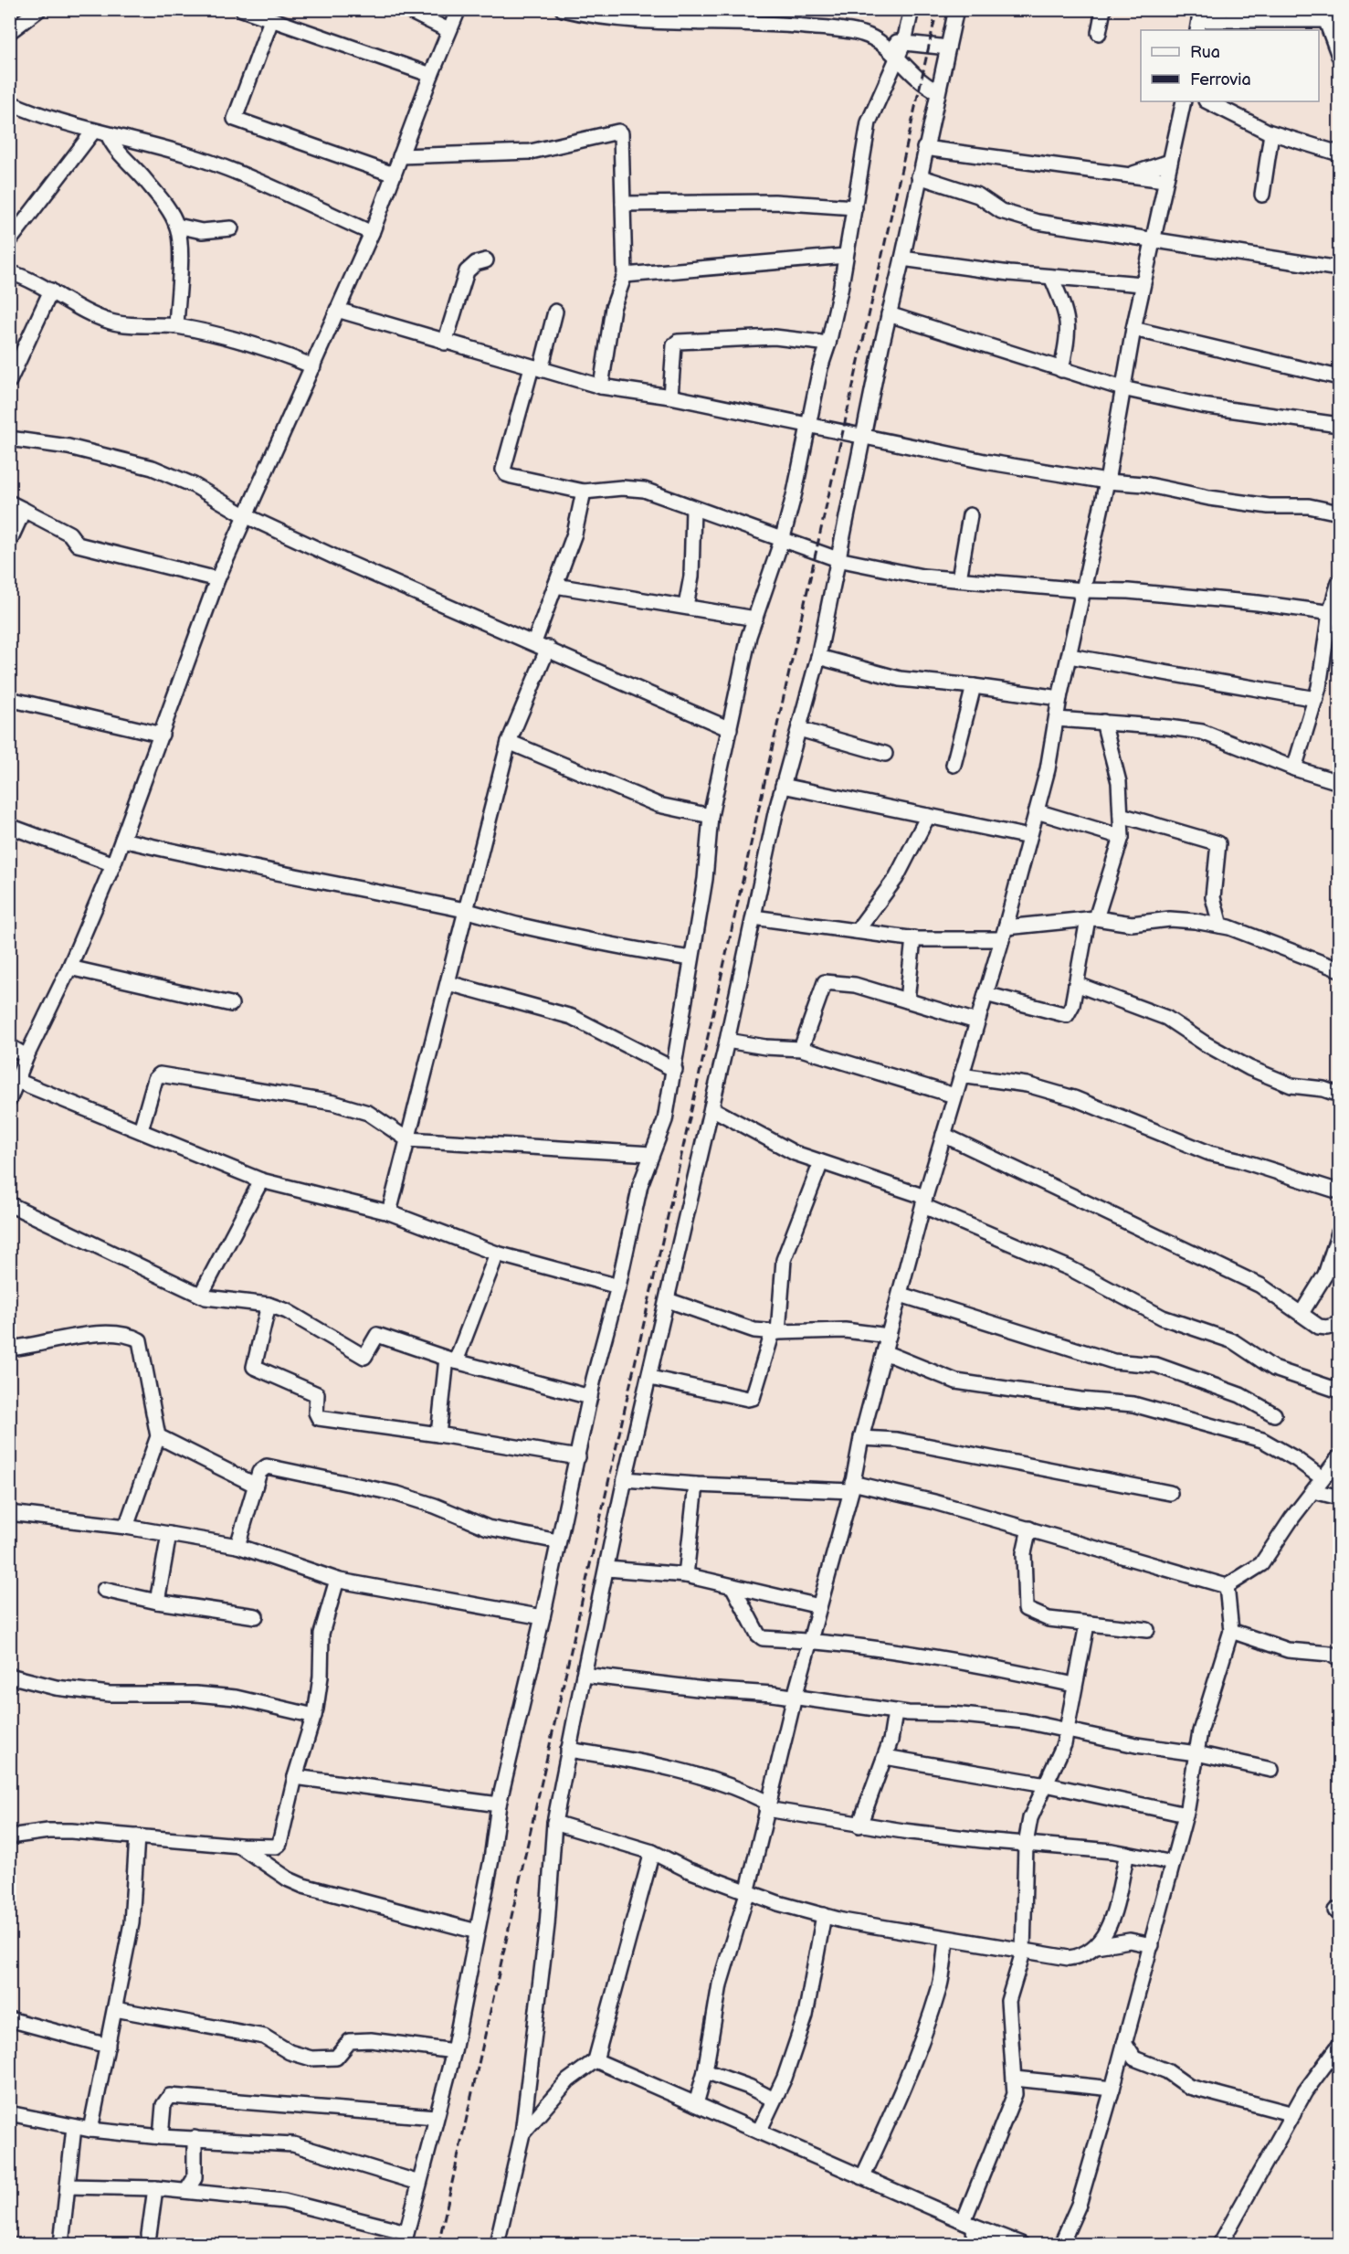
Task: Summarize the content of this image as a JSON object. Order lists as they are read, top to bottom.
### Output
{
  "legend": ["Rua", "Ferrovia"]
}
